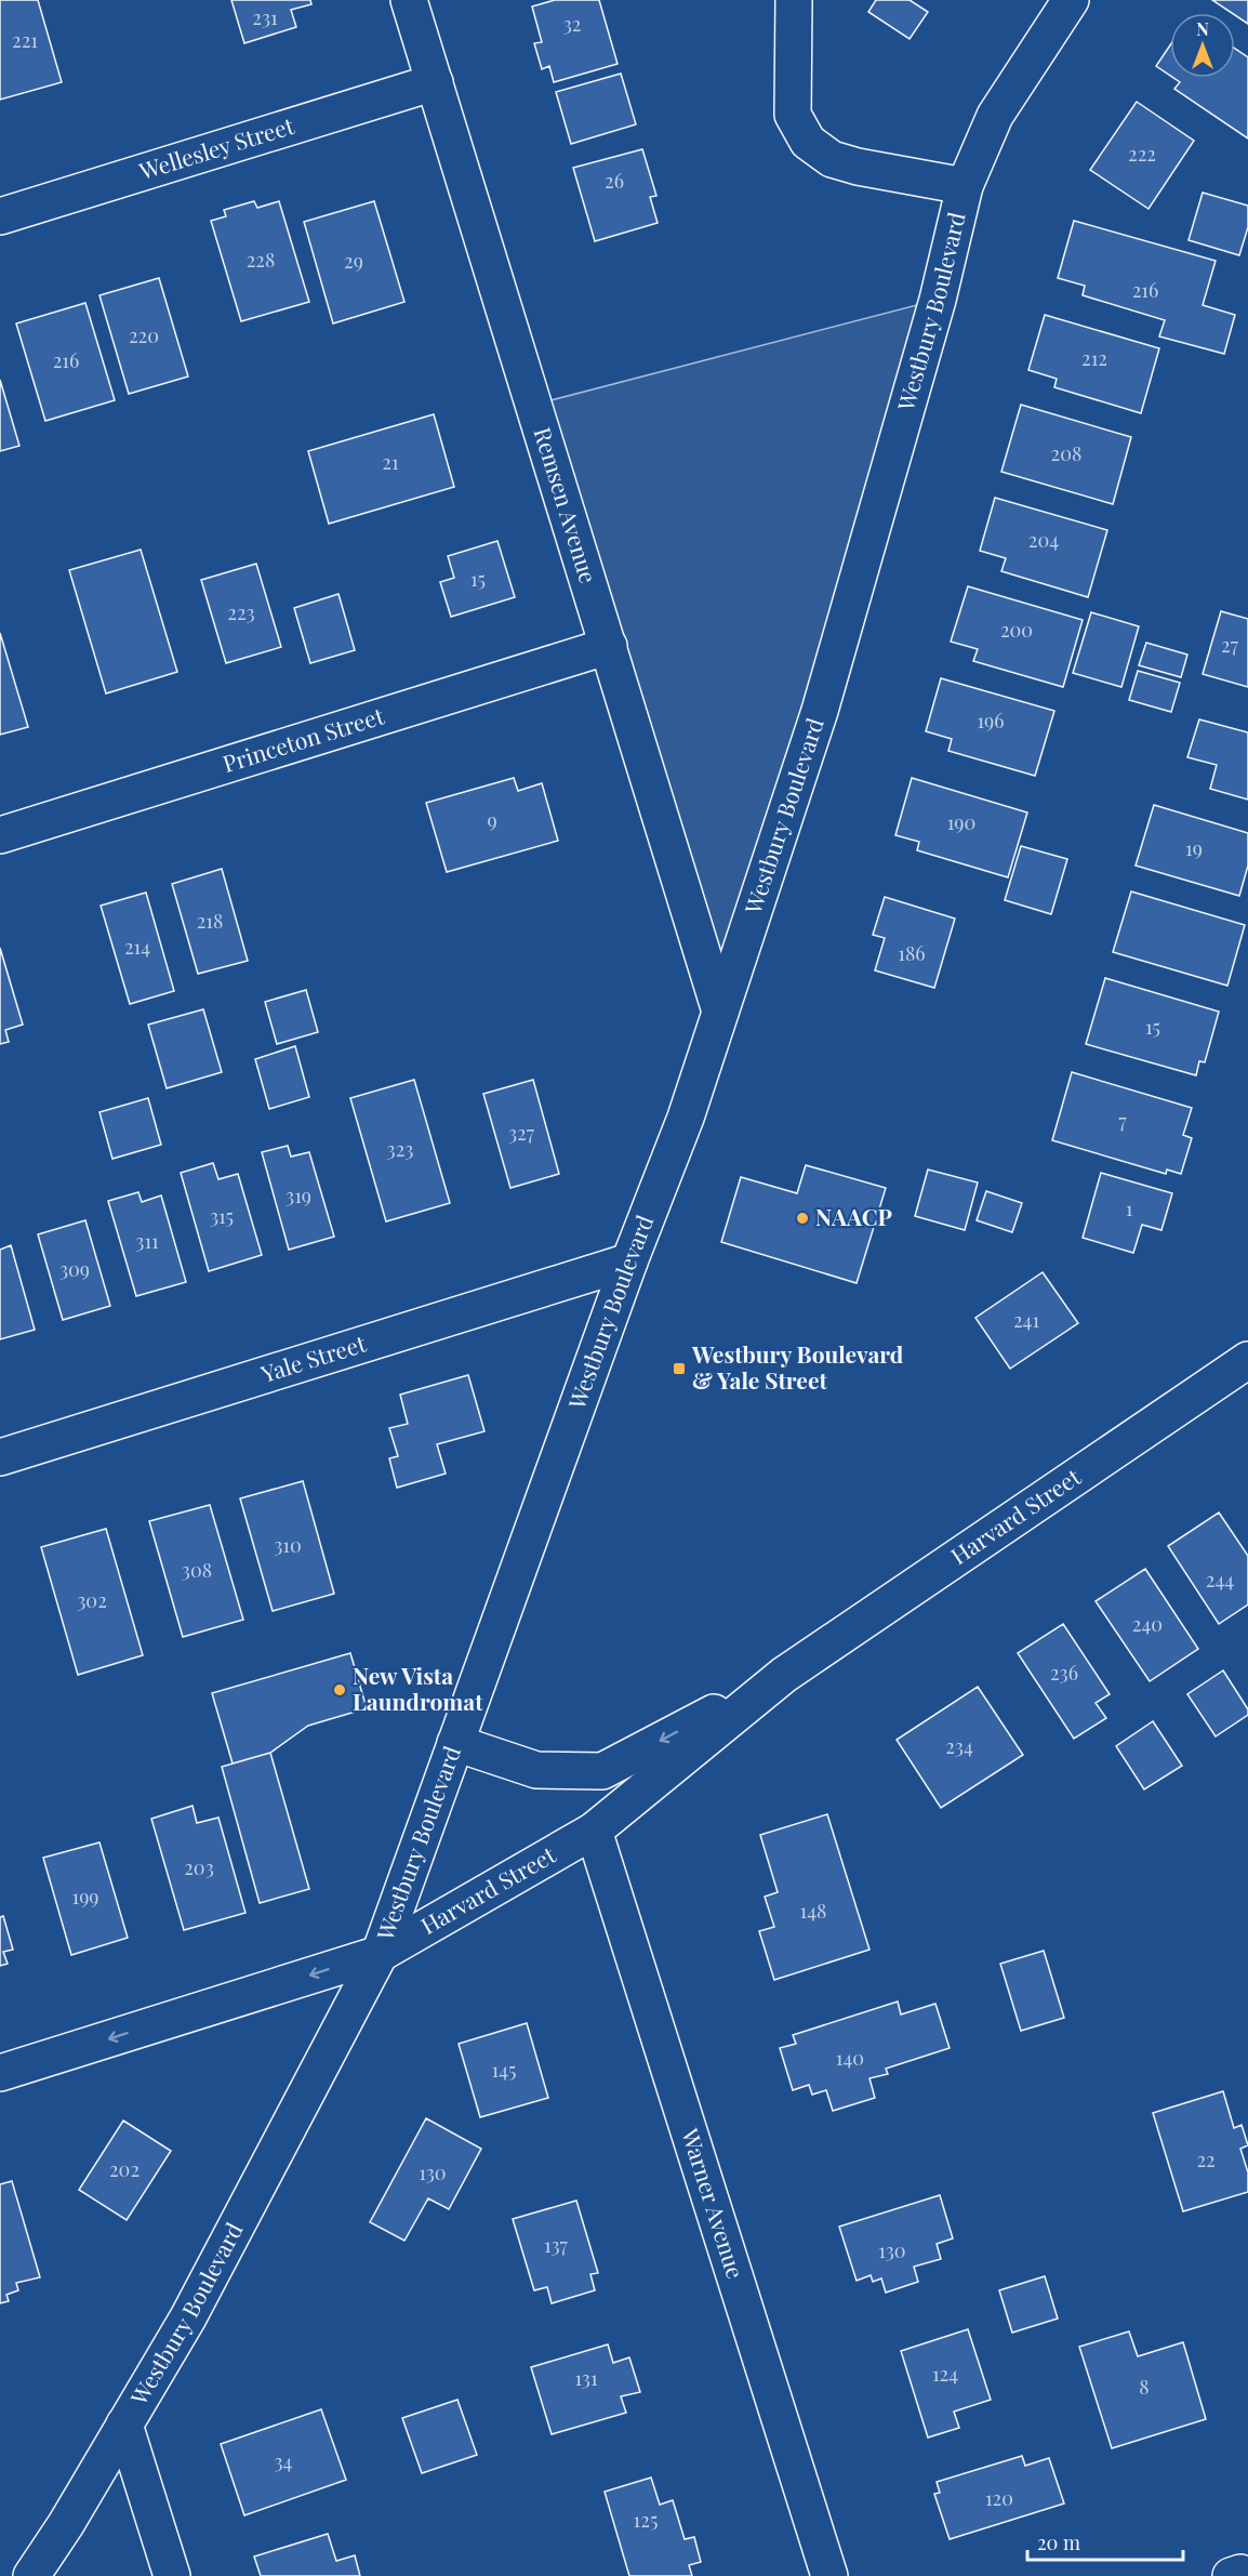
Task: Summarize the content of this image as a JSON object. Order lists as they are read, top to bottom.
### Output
{
  "streets": {
    "street": [
      "Wellesley Street",
      "Westbury Boulevard",
      "Remsen Avenue",
      "Princeton Street",
      "Yale Street",
      "Harvard Street",
      "Warner Avenue"
    ]
  },
  "crossings": [
    ["Wellesley Street", "Remsen Avenue"],
    ["Westbury Boulevard", "Remsen Avenue"],
    ["Westbury Boulevard", "Yale Street"],
    ["Westbury Boulevard", "Harvard Street"],
    ["Remsen Avenue", "Princeton Street"],
    ["Harvard Street", "Warner Avenue"]
  ],
  "places": {
    "other": ["NAACP", "New Vista Laundromat"],
    "transit": ["Westbury Boulevard & Yale Street"]
  },
  "house_numbers": [
    "231",
    "32",
    "221",
    "222",
    "26",
    "228",
    "29",
    "216",
    "220",
    "212",
    "216",
    "208",
    "21",
    "204",
    "15",
    "223",
    "200",
    "27",
    "196",
    "9",
    "190",
    "19",
    "218",
    "214",
    "186",
    "15",
    "7",
    "327",
    "323",
    "319",
    "1",
    "315",
    "311",
    "309",
    "241",
    "310",
    "308",
    "244",
    "302",
    "240",
    "236",
    "234",
    "203",
    "199",
    "148",
    "140",
    "145",
    "22",
    "202",
    "130",
    "137",
    "130",
    "124",
    "131",
    "8",
    "34",
    "120",
    "125"
  ],
  "scale_bar": "20 m",
  "north": "top"
}
